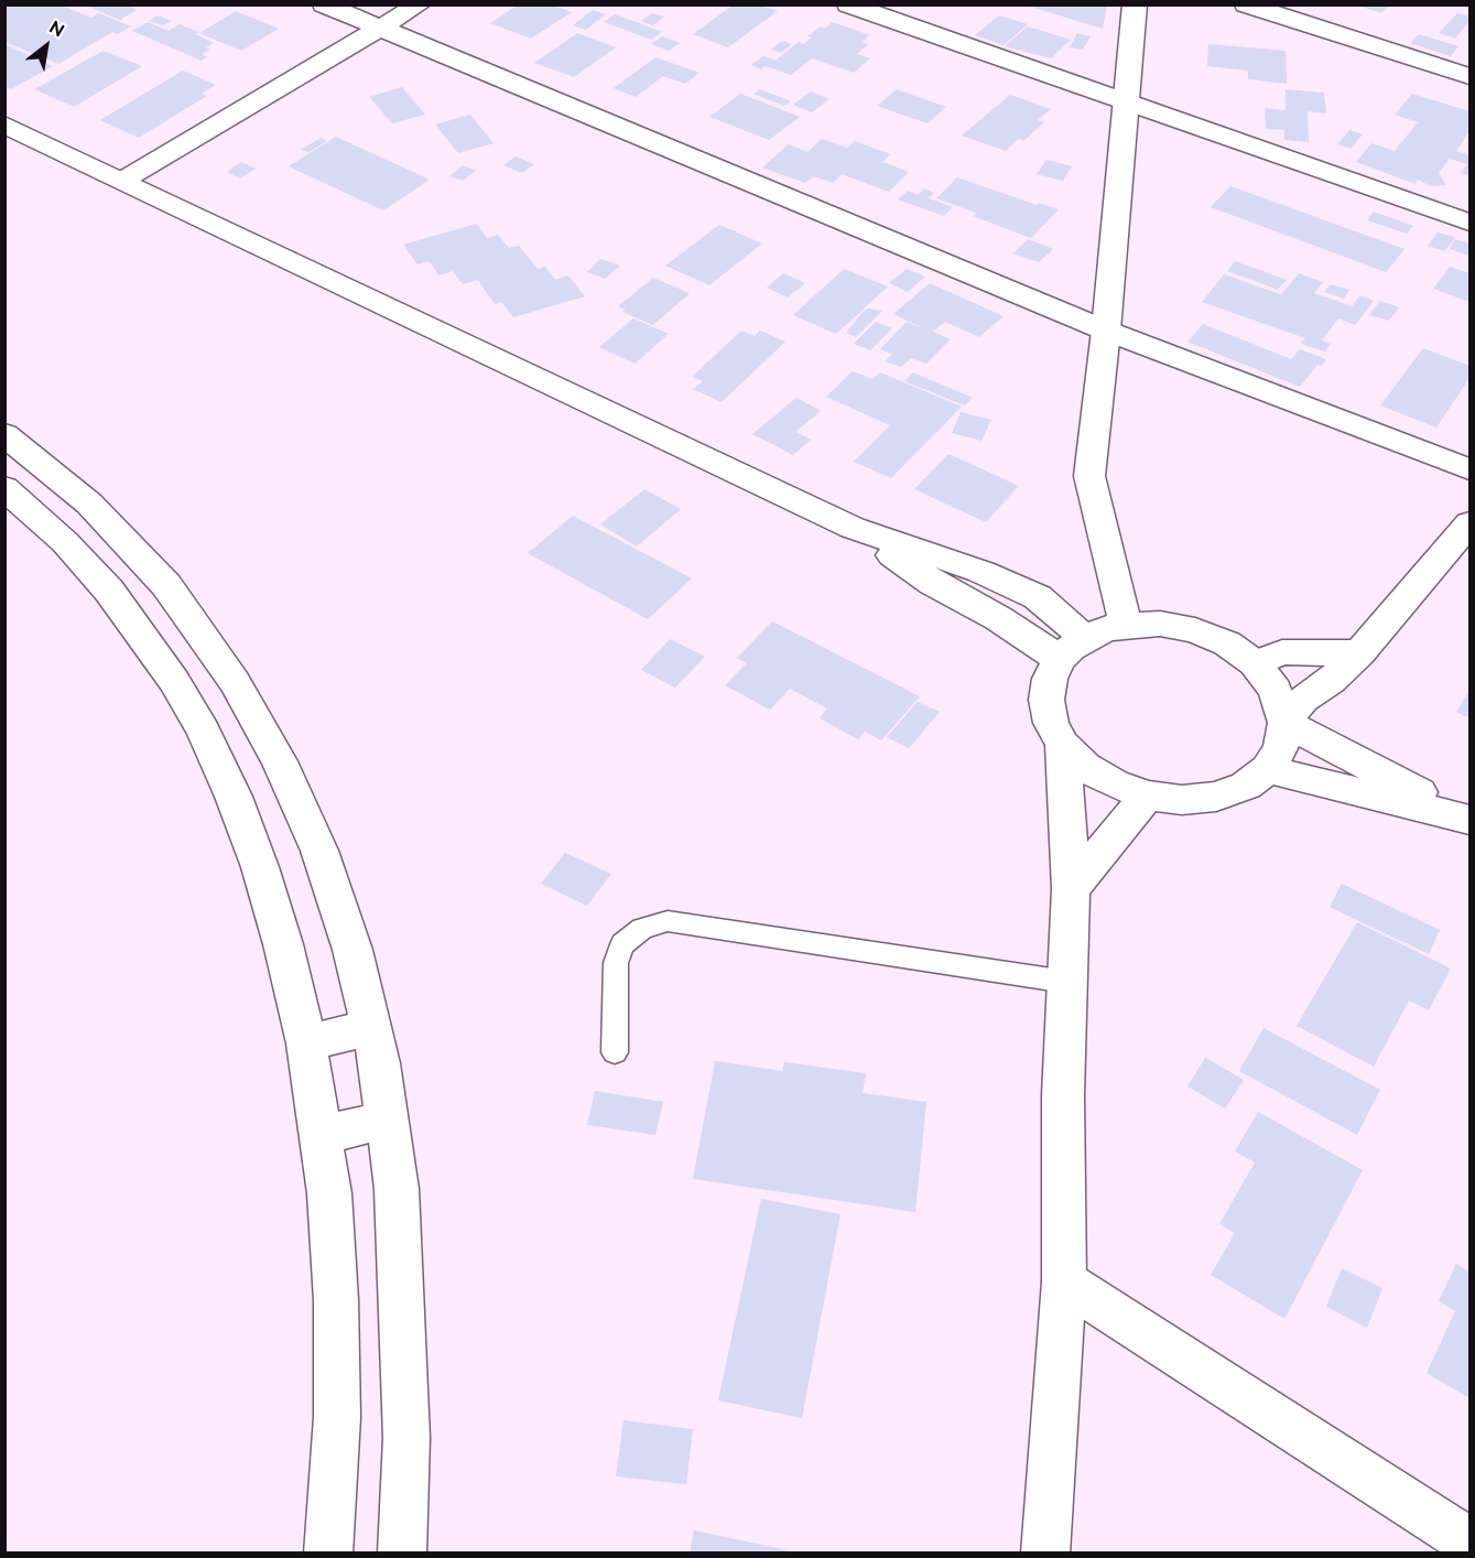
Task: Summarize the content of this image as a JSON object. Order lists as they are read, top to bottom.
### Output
{
  "north": "top right"
}
